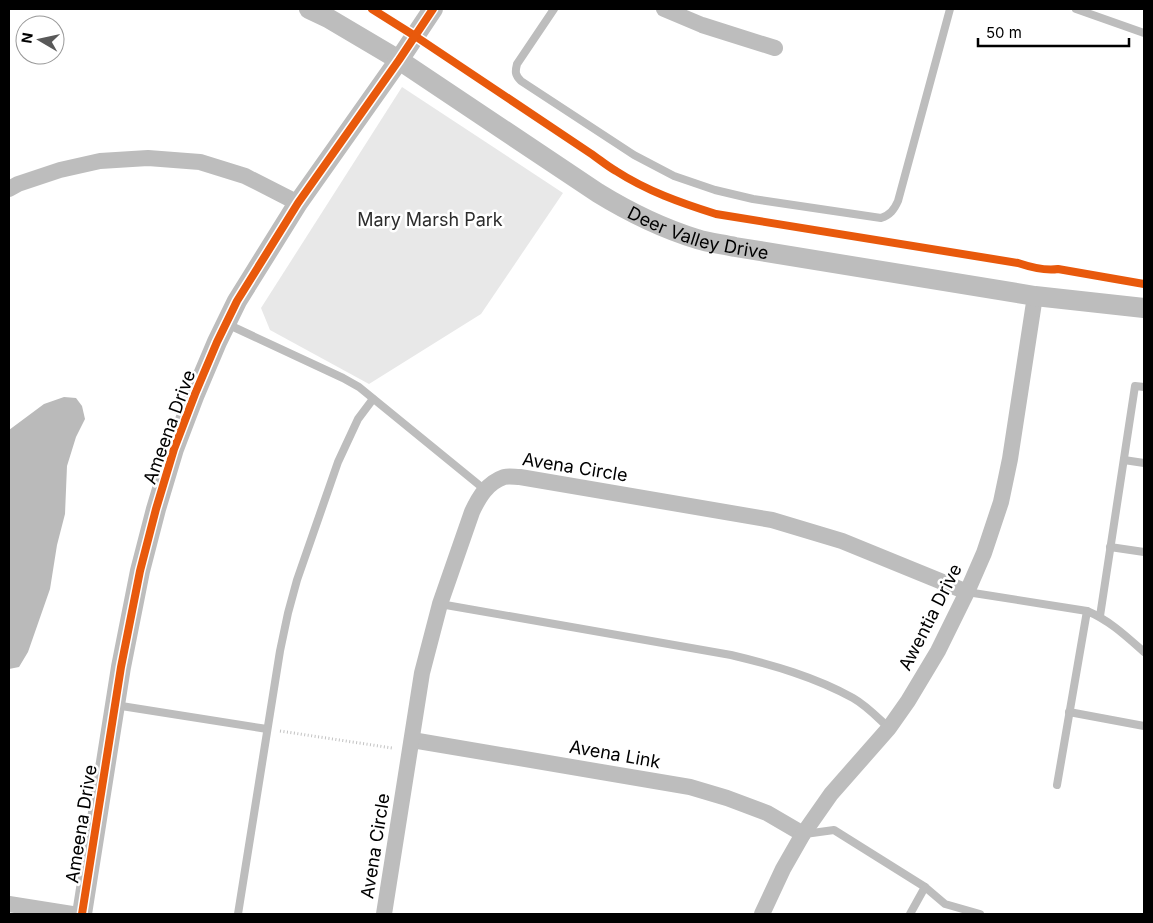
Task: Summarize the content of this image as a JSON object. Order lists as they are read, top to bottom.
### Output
{
  "streets": {
    "street": [
      "Deer Valley Drive",
      "Ameena Drive",
      "Avena Circle",
      "Awentia Drive",
      "Avena Link"
    ]
  },
  "crossings": [
    ["Deer Valley Drive", "Ameena Drive"],
    ["Deer Valley Drive", "Awentia Drive"],
    ["Avena Circle", "Awentia Drive"],
    ["Avena Circle", "Avena Link"],
    ["Awentia Drive", "Avena Link"]
  ],
  "parks": ["Mary Marsh Park"],
  "scale_bar": "50 m",
  "north": "left"
}
